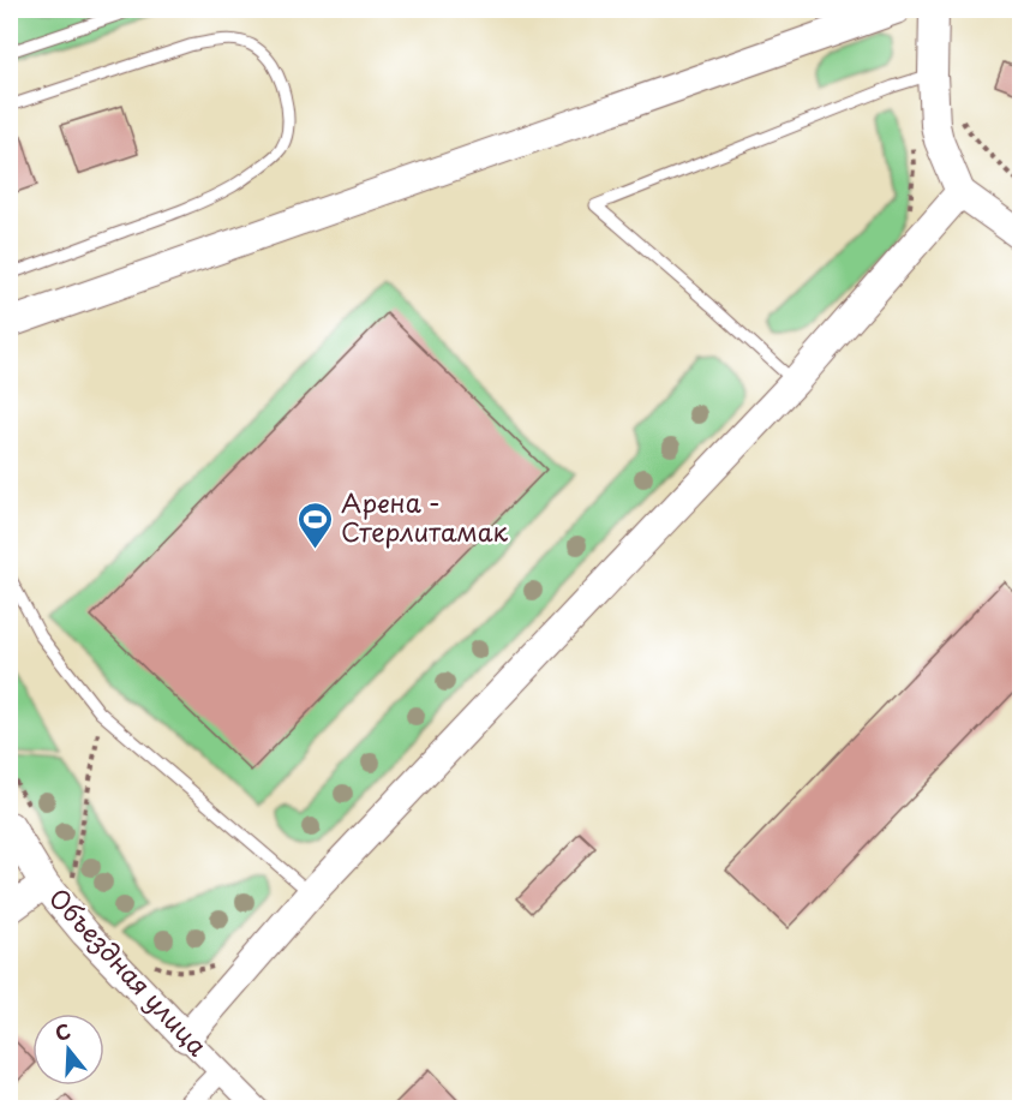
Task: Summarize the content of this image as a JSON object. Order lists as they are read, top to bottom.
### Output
{
  "streets": {
    "street": ["Объездная улица"]
  },
  "places": {
    "sports": ["Арена - Стерлитамак"]
  },
  "north": "top"
}
